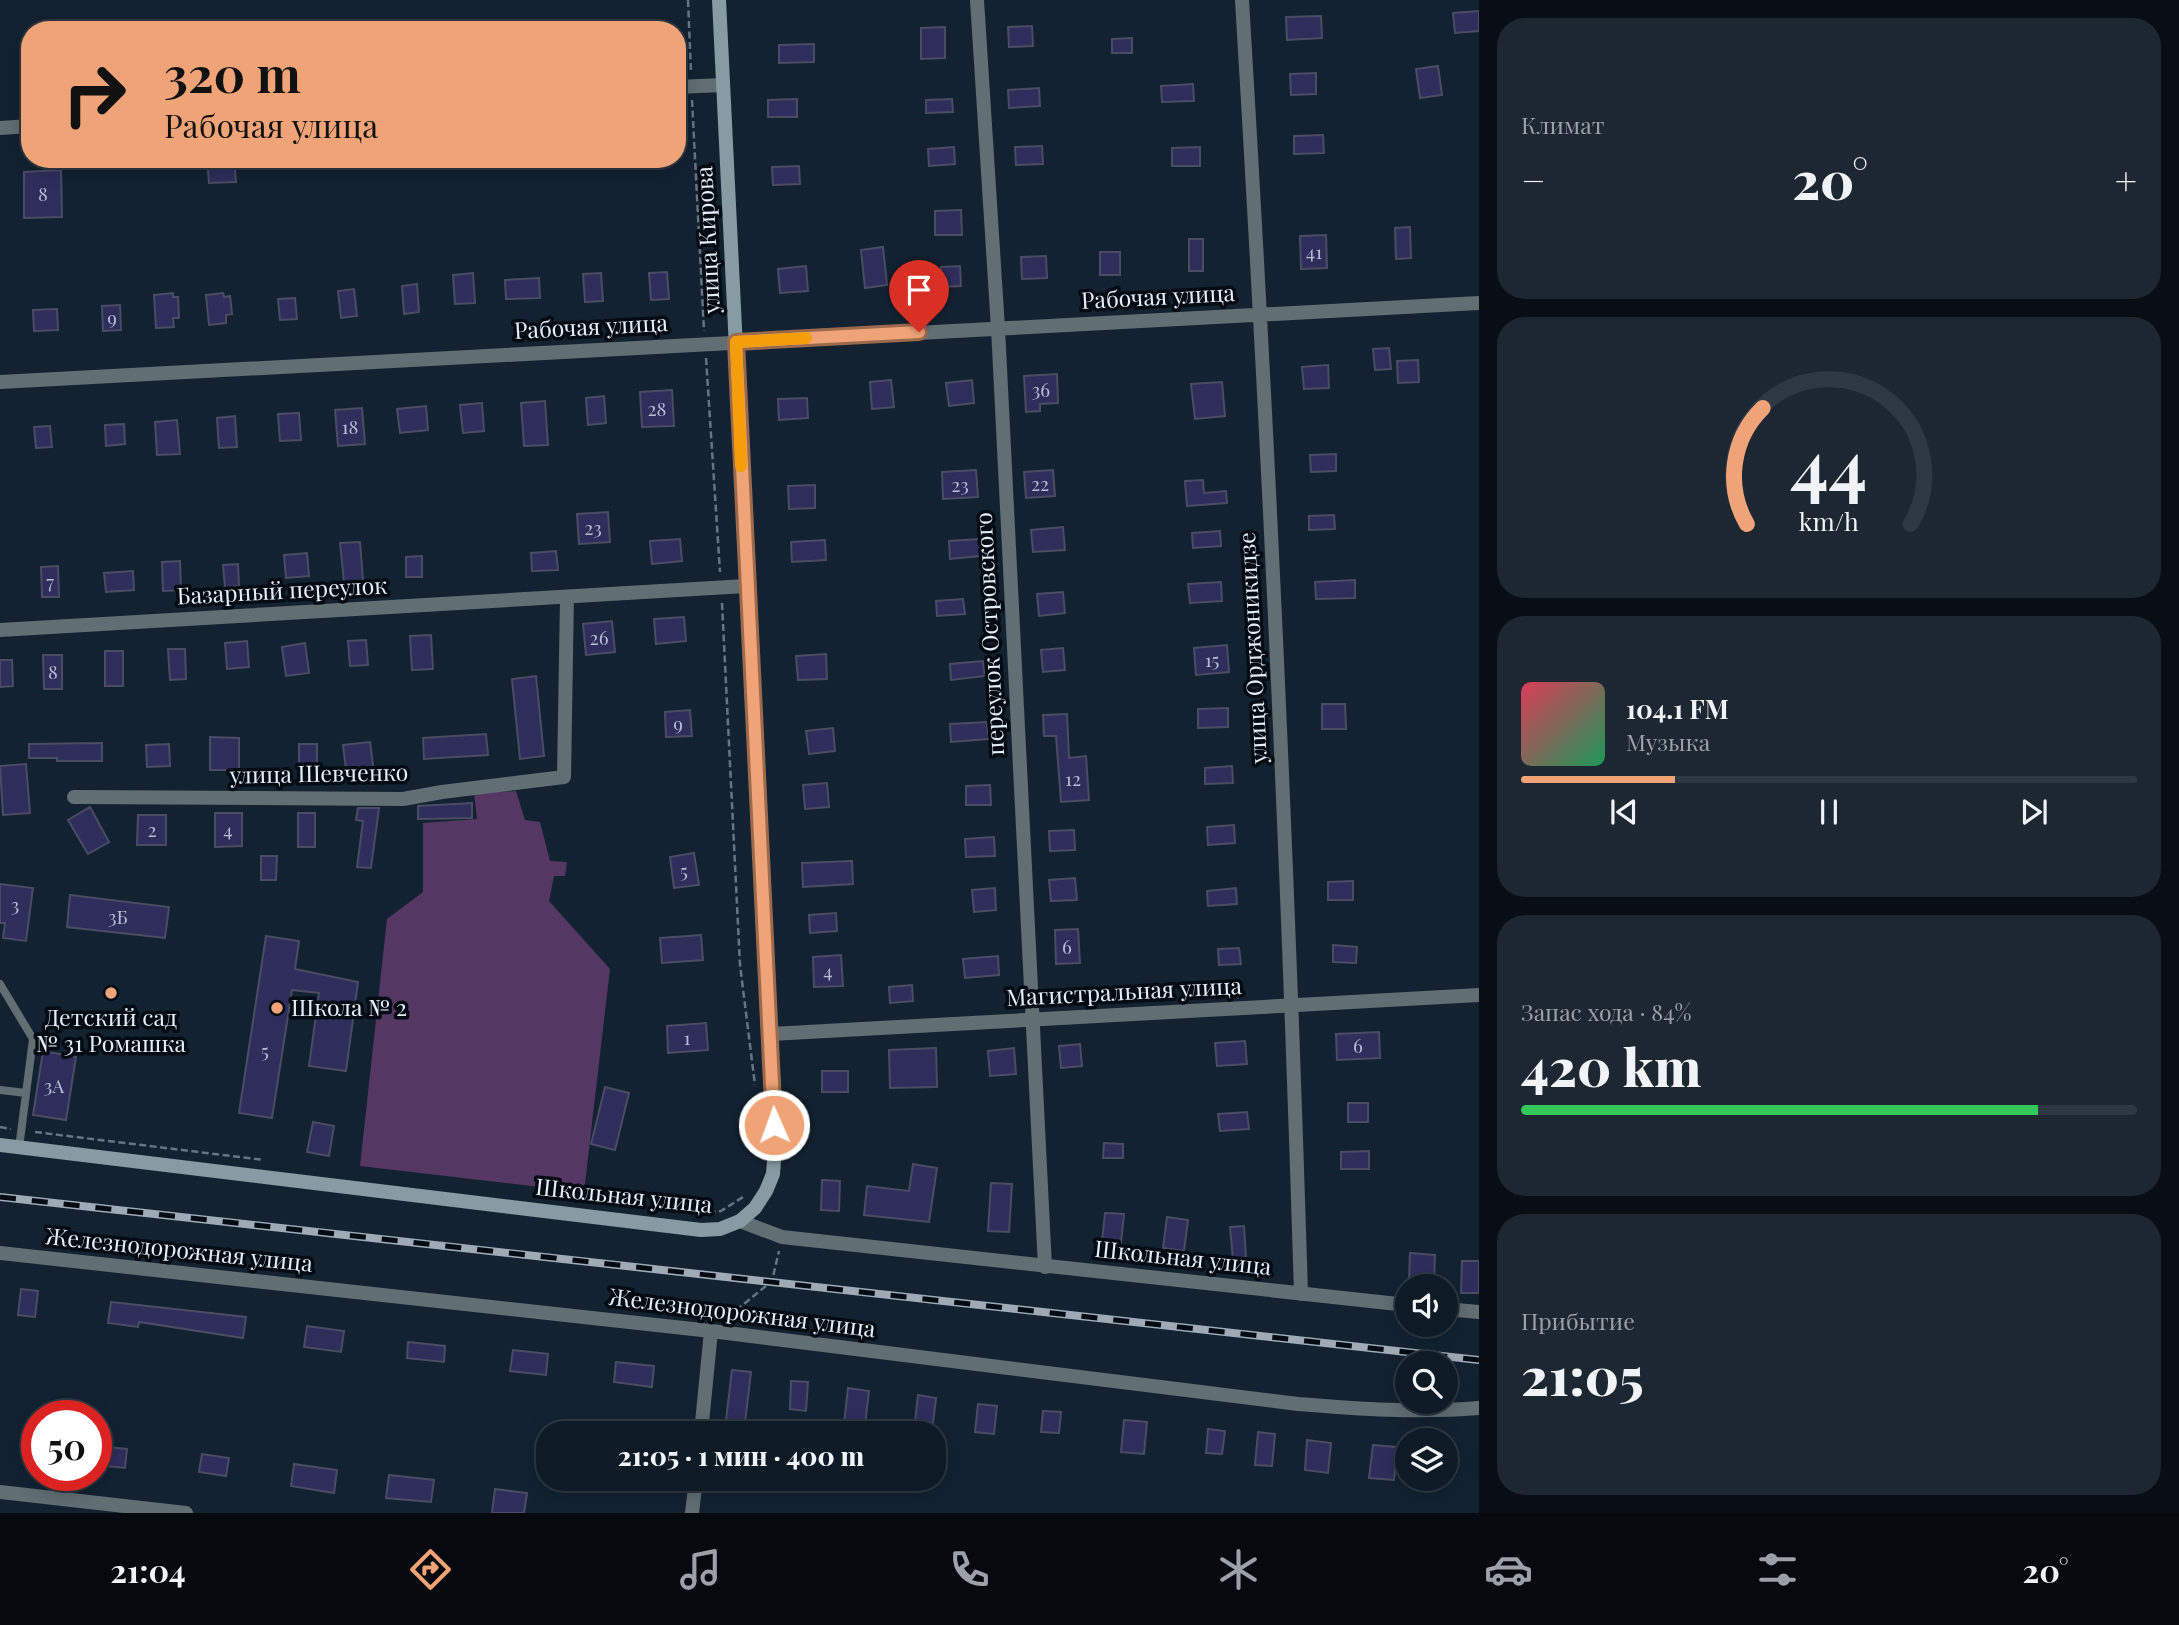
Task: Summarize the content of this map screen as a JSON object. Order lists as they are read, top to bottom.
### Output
{
  "streets": {
    "main road": ["улица Кирова", "Школьная улица"],
    "street": [
      "Рабочая улица",
      "Базарный переулок",
      "переулок Островского",
      "улица Орджоникидзе",
      "улица Шевченко",
      "Магистральная улица",
      "Железнодорожная улица"
    ]
  },
  "crossings": [
    ["улица Кирова", "Рабочая улица"],
    ["улица Кирова", "Базарный переулок"],
    ["улица Кирова", "Магистральная улица"],
    ["улица Кирова", "Школьная улица"],
    ["Рабочая улица", "переулок Островского"],
    ["Рабочая улица", "улица Орджоникидзе"],
    ["Базарный переулок", "улица Шевченко"],
    ["переулок Островского", "Магистральная улица"],
    ["переулок Островского", "Школьная улица"],
    ["улица Орджоникидзе", "Магистральная улица"],
    ["улица Орджоникидзе", "Школьная улица"]
  ],
  "places": ["Детский сад № 31 Ромашка", "Школа № 2"],
  "house_numbers": [
    "8",
    "41",
    "9",
    "36",
    "28",
    "18",
    "22",
    "23",
    "23",
    "7",
    "26",
    "15",
    "8",
    "9",
    "12",
    "2",
    "4",
    "5",
    "3",
    "3Б",
    "6",
    "4",
    "1",
    "6",
    "5",
    "3А"
  ],
  "page": {
    "tile": [
      "Климат",
      ["Запас хода · 84%", "420 km"],
      ["Прибытие", "21:05"]
    ],
    "turn": ["320 m", "Рабочая улица"],
    "heat": ["−", "20°", "+"],
    "song": ["104.1 FM", "Музыка"],
    "limit": "50",
    "trip": "21:05 · 1 мин · 400 m",
    "tabs": ["21:04", "20°"],
    "gauge": ["44", "km/h"]
  }
}
